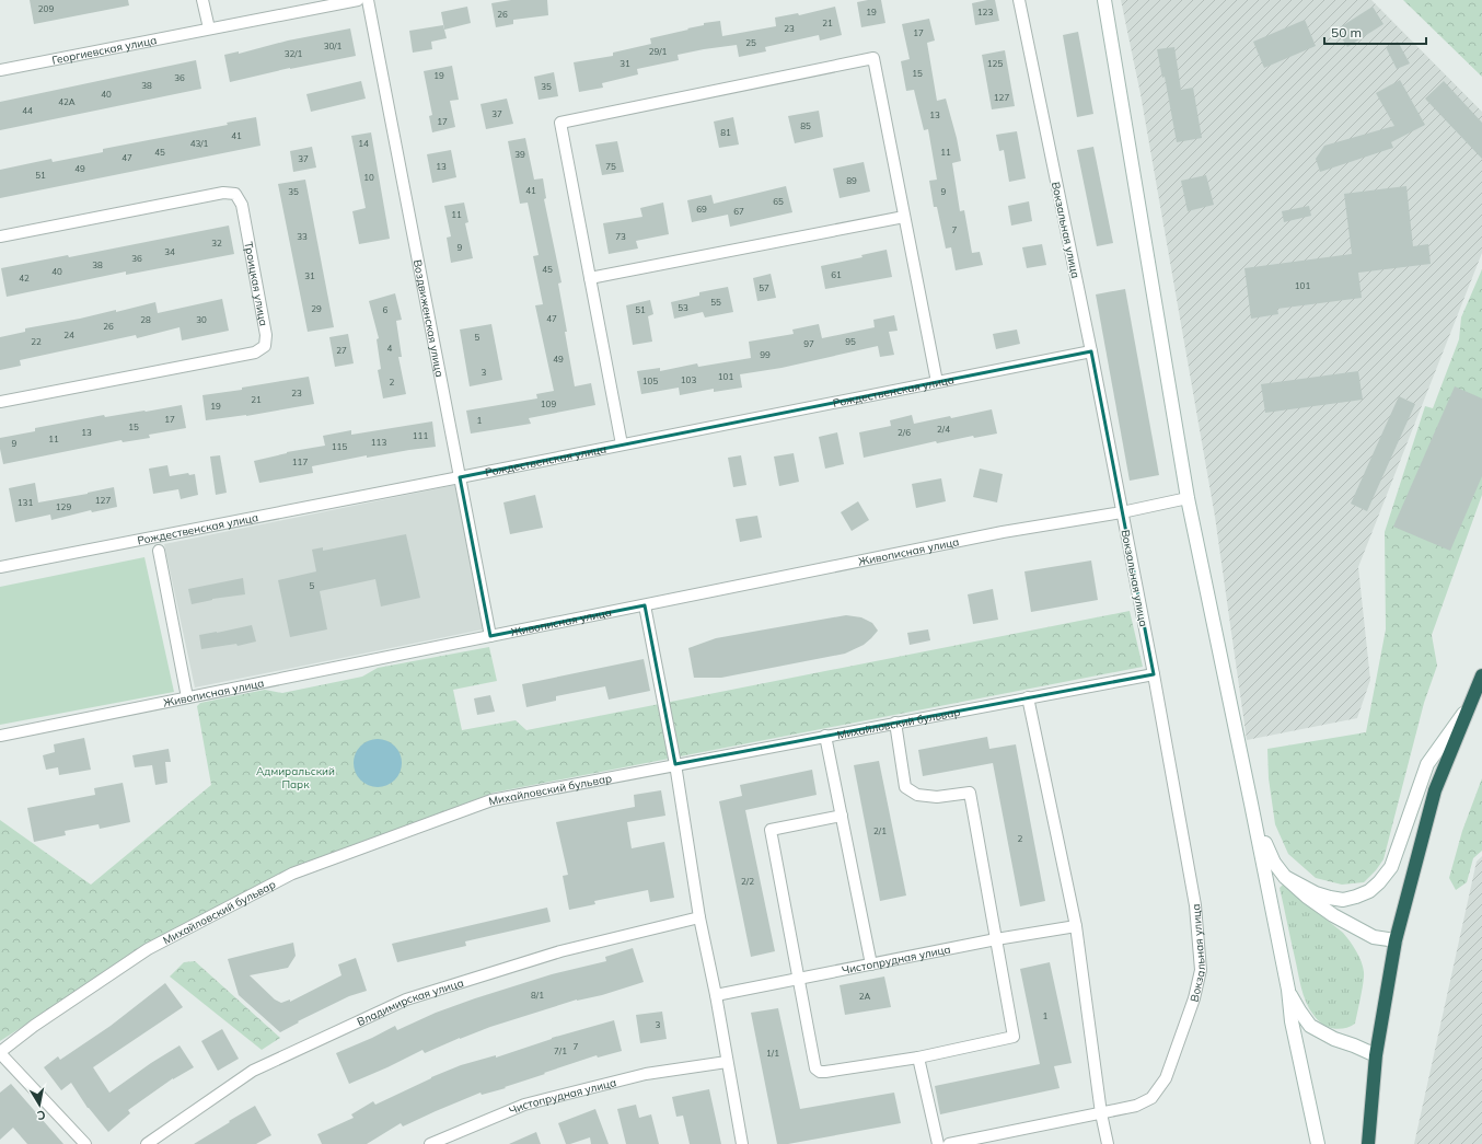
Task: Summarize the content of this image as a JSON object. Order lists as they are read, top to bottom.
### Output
{
  "streets": {
    "street": [
      "Георгиевская улица",
      "Вокзальная улица",
      "Троицкая улица",
      "Воздвиженская улица",
      "Рождественская улица",
      "Живописная улица",
      "Михайловский бульвар",
      "Чистопрудная улица",
      "Владимирская улица"
    ]
  },
  "crossings": [
    ["Вокзальная улица", "Рождественская улица"],
    ["Вокзальная улица", "Живописная улица"],
    ["Вокзальная улица", "Михайловский бульвар"],
    ["Воздвиженская улица", "Рождественская улица"],
    ["Воздвиженская улица", "Живописная улица"]
  ],
  "parks": ["Адмиральский Парк"],
  "house_numbers": [
    "209",
    "19",
    "123",
    "26",
    "21",
    "23",
    "17",
    "25",
    "30/1",
    "29/1",
    "32/1",
    "31",
    "125",
    "15",
    "19",
    "36",
    "38",
    "35",
    "40",
    "127",
    "42А",
    "44",
    "37",
    "13",
    "17",
    "85",
    "81",
    "41",
    "43/1",
    "14",
    "45",
    "11",
    "39",
    "47",
    "37",
    "13",
    "75",
    "49",
    "51",
    "10",
    "89",
    "41",
    "35",
    "9",
    "65",
    "69",
    "67",
    "11",
    "7",
    "33",
    "73",
    "32",
    "9",
    "34",
    "36",
    "38",
    "45",
    "40",
    "61",
    "31",
    "42",
    "101",
    "57",
    "55",
    "53",
    "29",
    "6",
    "51",
    "47",
    "28",
    "30",
    "26",
    "24",
    "5",
    "22",
    "95",
    "97",
    "4",
    "27",
    "99",
    "49",
    "3",
    "101",
    "103",
    "105",
    "2",
    "23",
    "21",
    "109",
    "19",
    "17",
    "1",
    "15",
    "2/4",
    "13",
    "2/6",
    "111",
    "11",
    "113",
    "9",
    "115",
    "117",
    "127",
    "131",
    "129",
    "5",
    "2/1",
    "2",
    "2/2",
    "8/1",
    "2А",
    "1",
    "3",
    "7",
    "7/1",
    "1/1"
  ],
  "scale_bar": "50 m",
  "north": "bottom"
}
